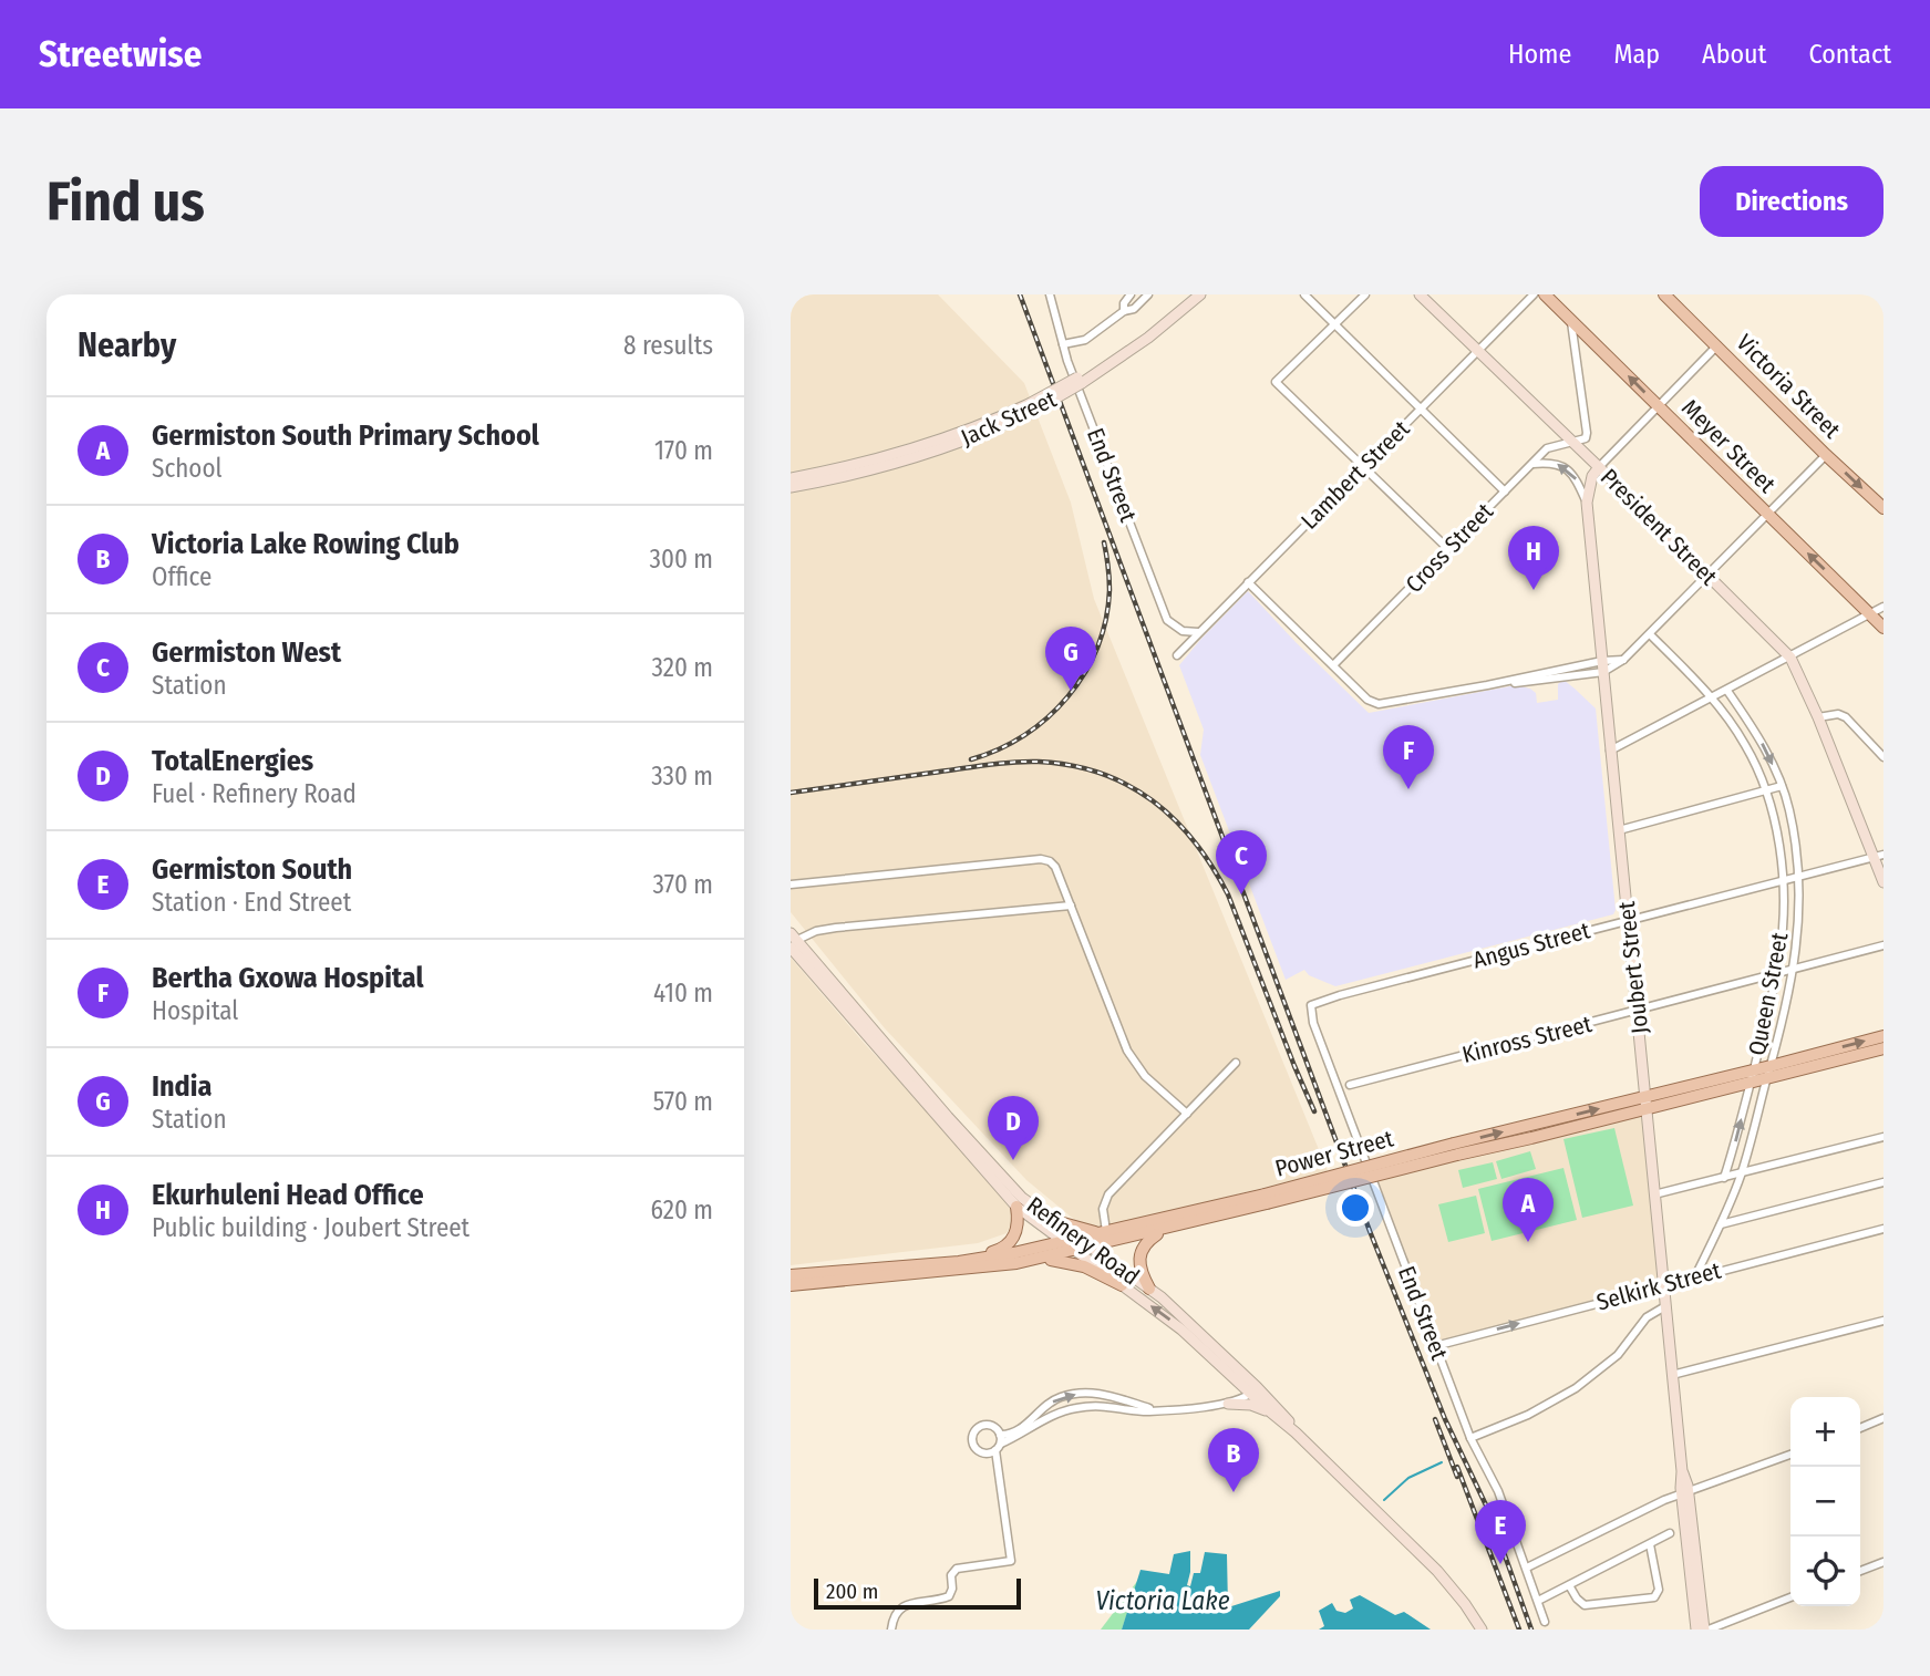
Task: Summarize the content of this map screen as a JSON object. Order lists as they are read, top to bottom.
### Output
{
  "streets": {
    "main road": [
      "Victoria Street",
      "Jack Street",
      "Meyer Street",
      "President Street",
      "Joubert Street",
      "Power Street",
      "Refinery Road"
    ],
    "street": [
      "End Street",
      "Lambert Street",
      "Cross Street",
      "Angus Street",
      "Queen Street",
      "Kinross Street",
      "Selkirk Street"
    ]
  },
  "crossings": [
    ["End Street", "Lambert Street"],
    ["End Street", "Angus Street"],
    ["End Street", "Selkirk Street"],
    ["Lambert Street", "President Street"],
    ["President Street", "Cross Street"],
    ["President Street", "Angus Street"],
    ["President Street", "Joubert Street"],
    ["Angus Street", "Joubert Street"],
    ["Angus Street", "Queen Street"],
    ["Joubert Street", "Kinross Street"],
    ["Joubert Street", "Power Street"],
    ["Joubert Street", "Selkirk Street"],
    ["Queen Street", "Kinross Street"],
    ["Queen Street", "Power Street"],
    ["Queen Street", "Selkirk Street"],
    ["Power Street", "Refinery Road"]
  ],
  "one_way": ["Meyer Street"],
  "water": ["Victoria Lake"],
  "scale_bar": "200 m",
  "page": {
    "header": "Streetwise",
    "nav": [
      "Home",
      "Map",
      "About",
      "Contact"
    ],
    "buttons": "Directions",
    "title": "Find us",
    "heading": ["Nearby", "8 results"],
    "list": [
      {
        "mark": "A",
        "name": "Germiston South Primary School",
        "note": "School",
        "value": "170 m"
      },
      {
        "mark": "B",
        "name": "Victoria Lake Rowing Club",
        "note": "Office",
        "value": "300 m"
      },
      {
        "mark": "C",
        "name": "Germiston West",
        "note": "Station",
        "value": "320 m"
      },
      {
        "mark": "D",
        "name": "TotalEnergies",
        "note": "Fuel · Refinery Road",
        "value": "330 m"
      },
      {
        "mark": "E",
        "name": "Germiston South",
        "note": "Station · End Street",
        "value": "370 m"
      },
      {
        "mark": "F",
        "name": "Bertha Gxowa Hospital",
        "note": "Hospital",
        "value": "410 m"
      },
      {
        "mark": "G",
        "name": "India",
        "note": "Station",
        "value": "570 m"
      },
      {
        "mark": "H",
        "name": "Ekurhuleni Head Office",
        "note": "Public building · Joubert Street",
        "value": "620 m"
      }
    ],
    "pins": [
      "H",
      "G",
      "F",
      "C",
      "D",
      "A",
      "B",
      "E"
    ],
    "map_buttons": ["+", "−"],
    "scale": "200 m"
  }
}
